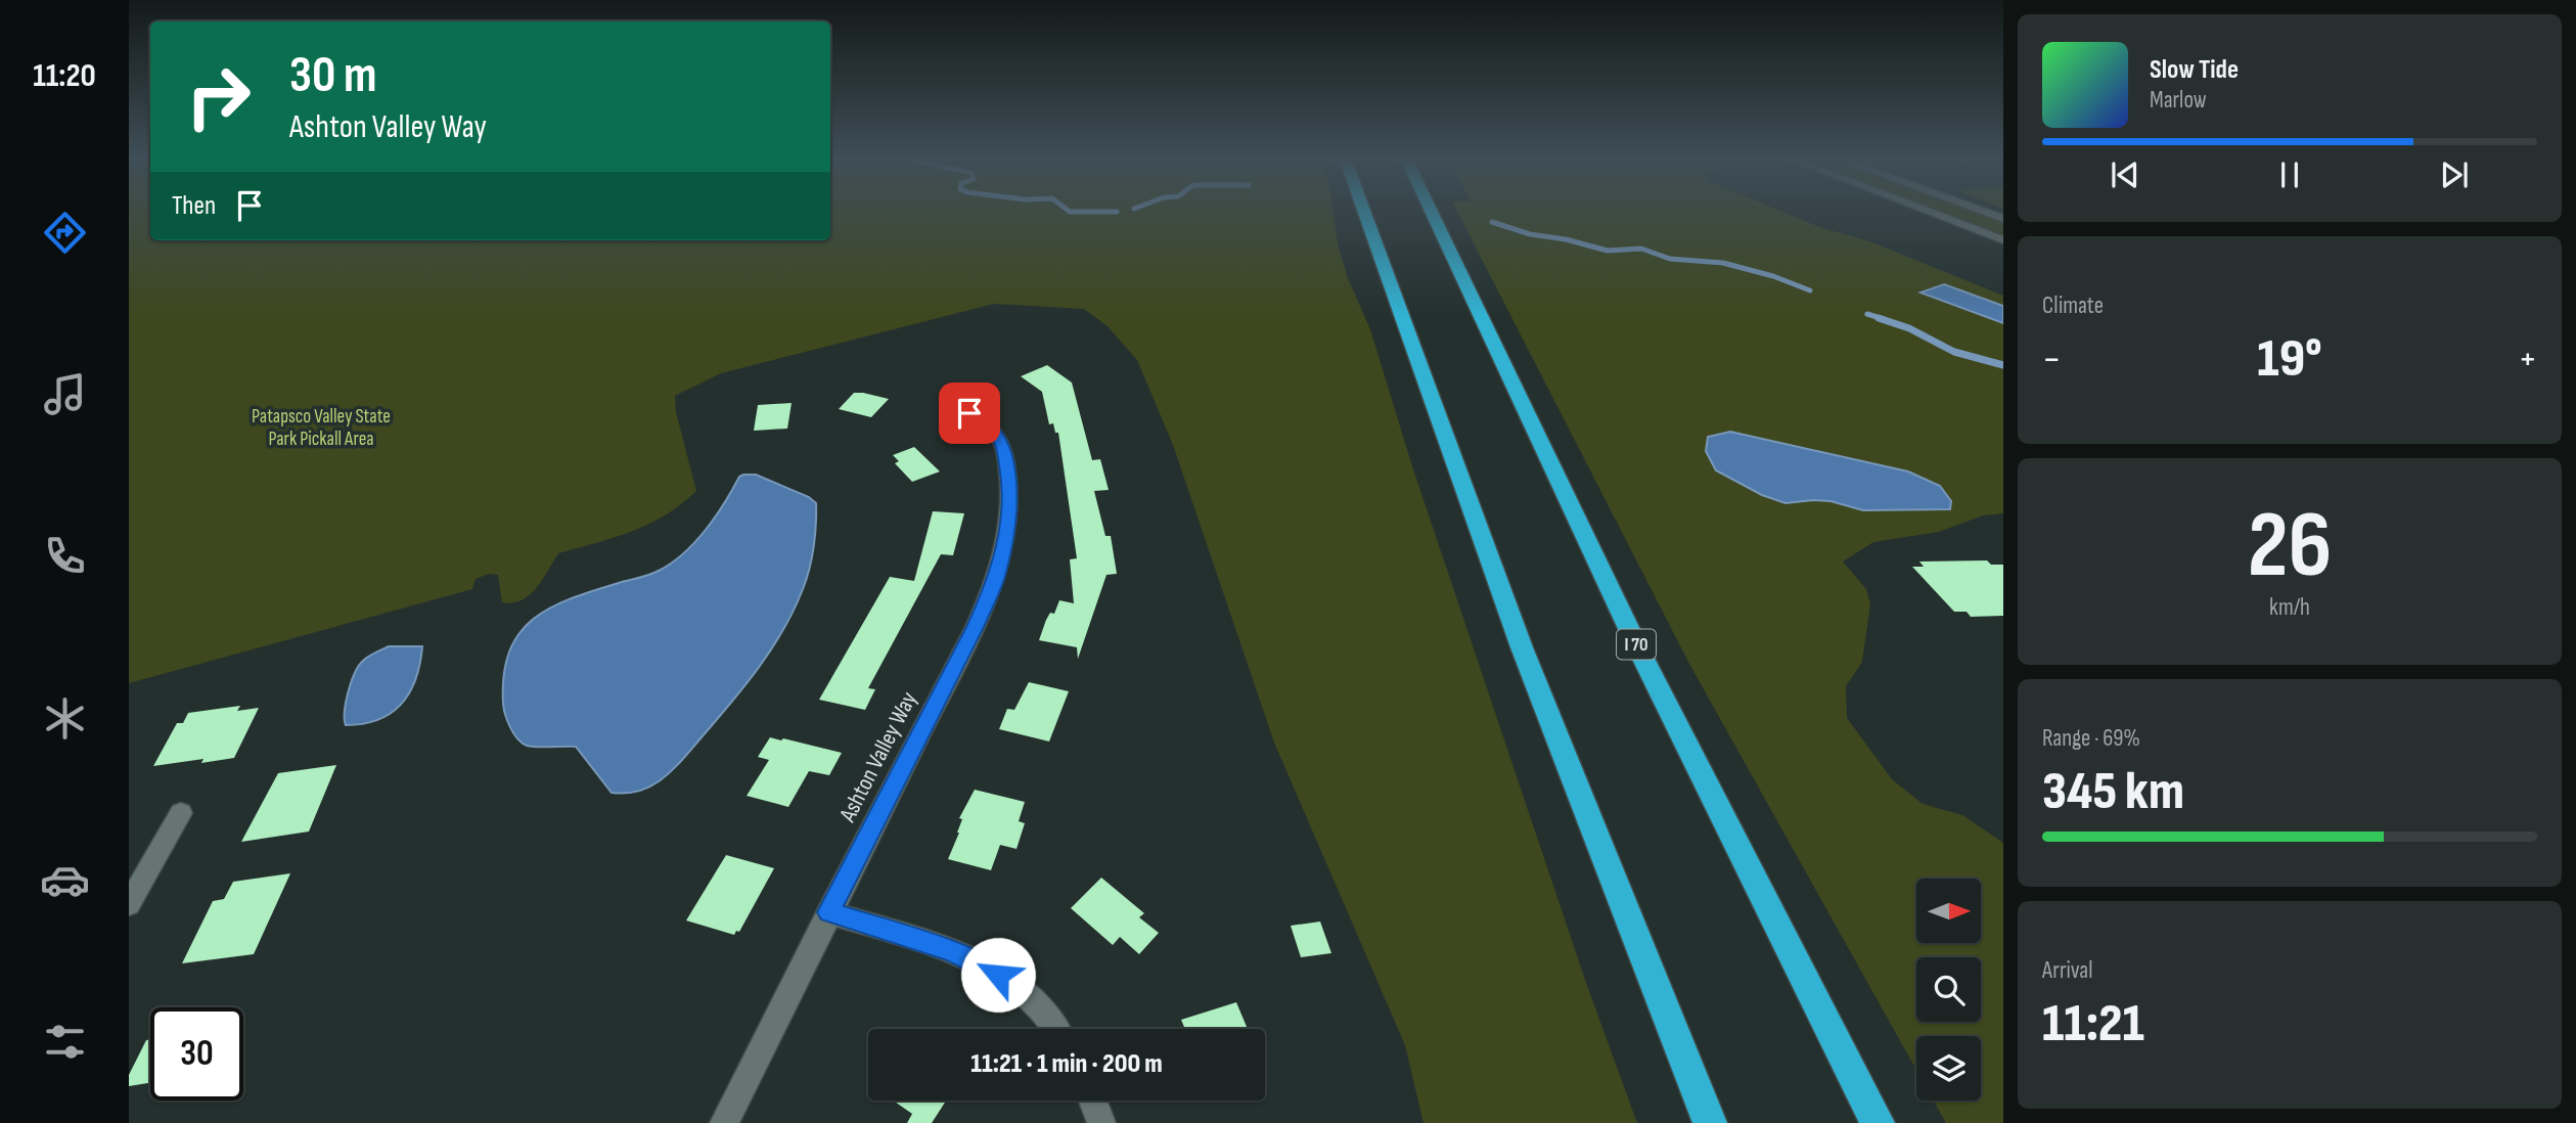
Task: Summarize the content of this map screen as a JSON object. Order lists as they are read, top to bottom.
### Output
{
  "streets": {
    "highway": ["I 70"],
    "street": ["Ashton Valley Way"]
  },
  "parks": ["Patapsco Valley State Park Pickall Area"],
  "north": "right",
  "page": {
    "tabs": "11:20",
    "turn": ["30 m", "Ashton Valley Way"],
    "song": ["Slow Tide", "Marlow"],
    "then": "Then",
    "tile": [
      "Climate",
      ["26", "km/h"],
      ["Range · 69%", "345 km"],
      ["Arrival", "11:21"]
    ],
    "heat": ["−", "19°", "+"],
    "limit": "30",
    "trip": "11:21 · 1 min · 200 m"
  }
}
